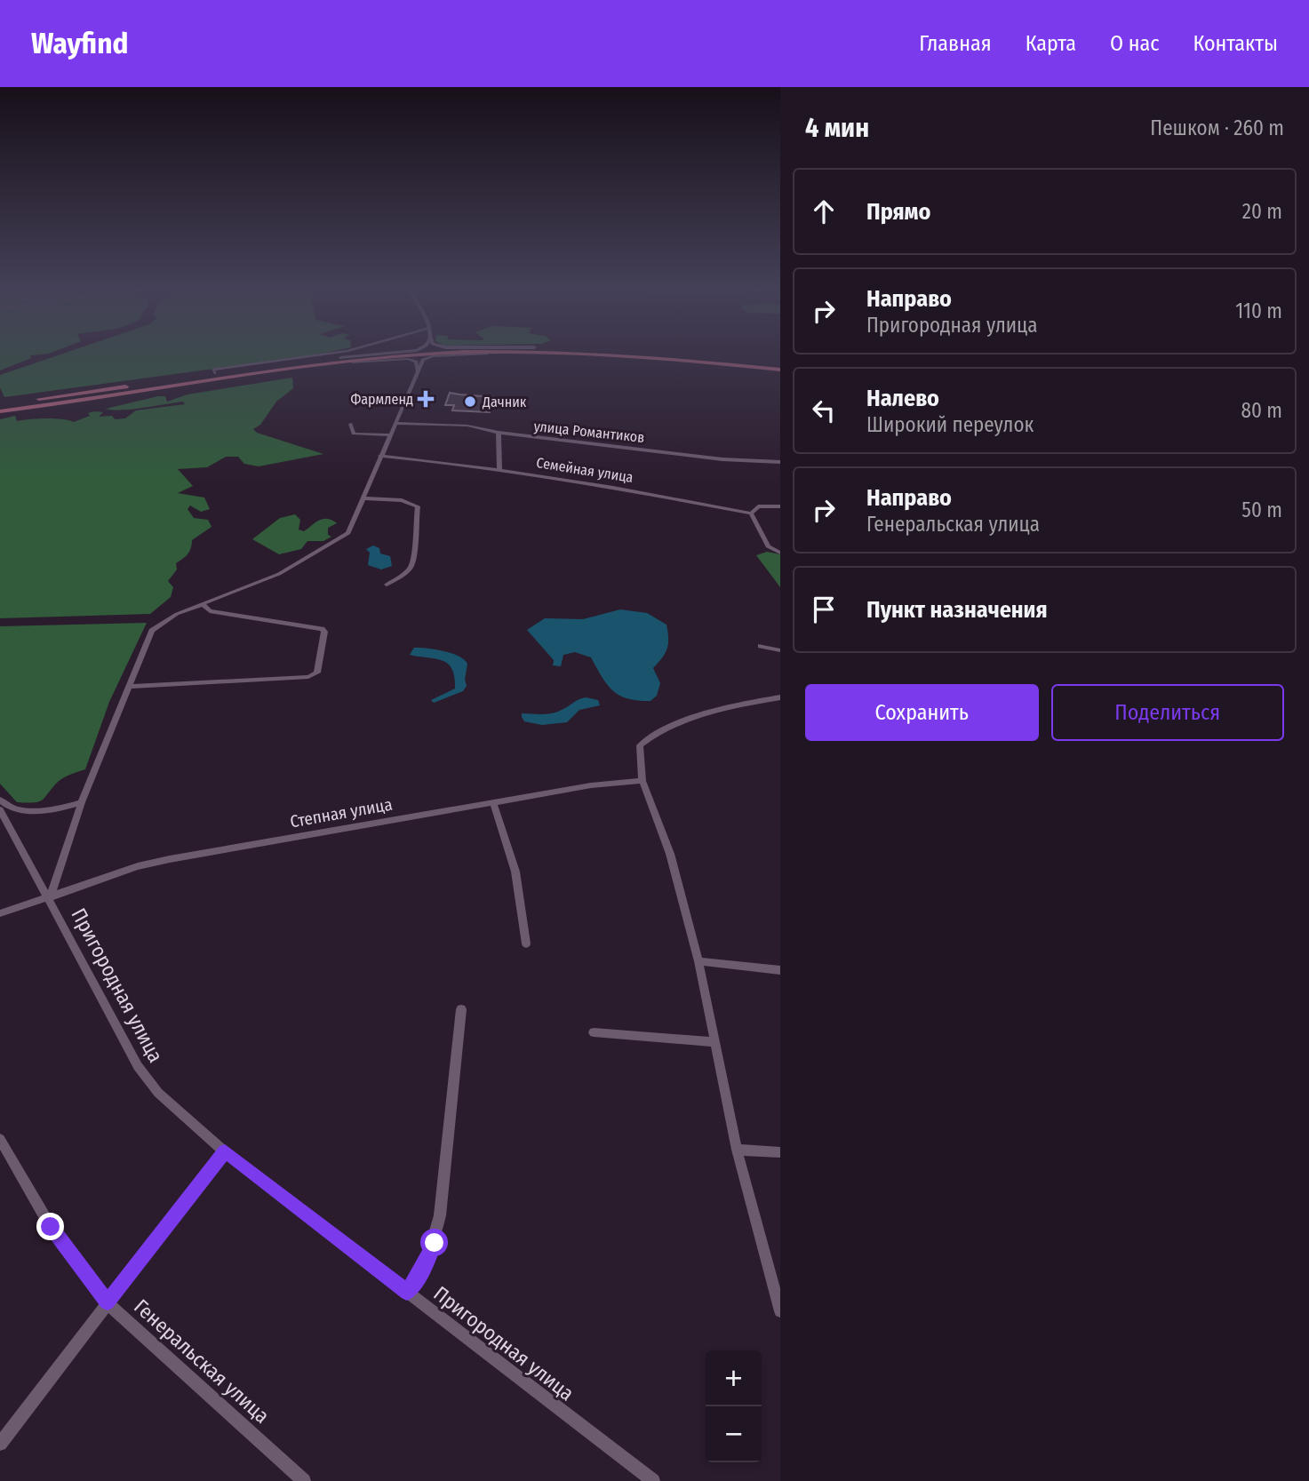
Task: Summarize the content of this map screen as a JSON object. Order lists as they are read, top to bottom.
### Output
{
  "streets": {
    "street": [
      "улица Романтиков",
      "Семейная улица",
      "Степная улица",
      "Пригородная улица",
      "Генеральская улица"
    ]
  },
  "crossings": [
    ["Степная улица", "Пригородная улица"]
  ],
  "places": {
    "health": ["Фармленд"],
    "other": ["Дачник"]
  },
  "page": {
    "header": "Wayfind",
    "nav": [
      "Главная",
      "Карта",
      "О нас",
      "Контакты"
    ],
    "heading": ["4 мин", "Пешком · 260 m"],
    "list": [
      ["Прямо", "20 m"],
      ["Направо", "Пригородная улица", "110 m"],
      ["Налево", "Широкий переулок", "80 m"],
      ["Направо", "Генеральская улица", "50 m"],
      "Пункт назначения"
    ],
    "buttons": ["Сохранить", "Поделиться"],
    "map_buttons": ["+", "−"]
  }
}
